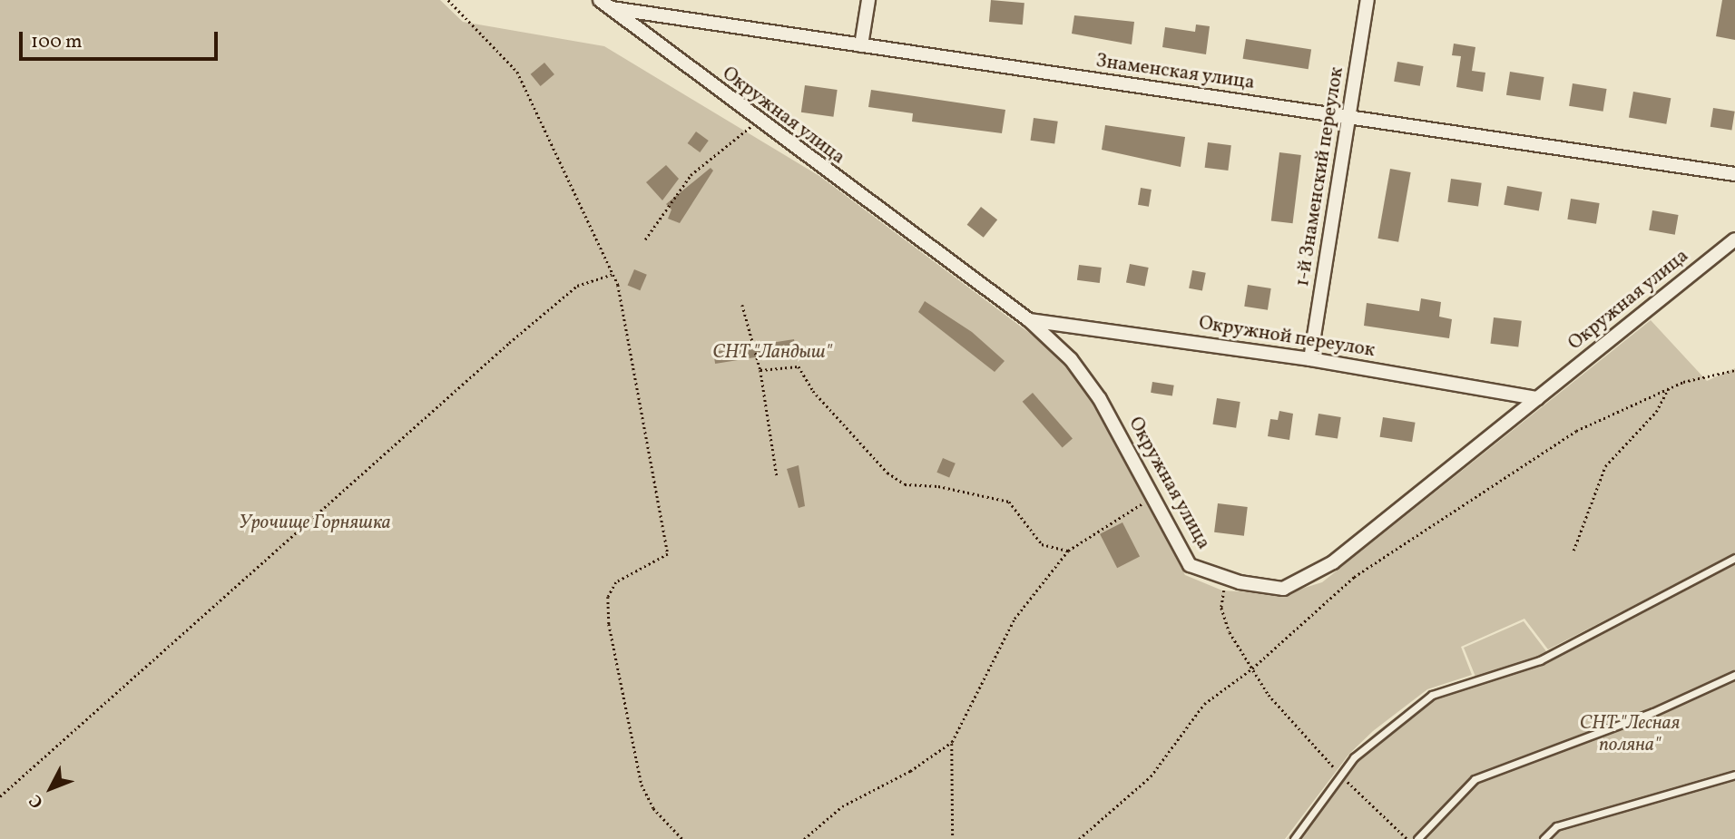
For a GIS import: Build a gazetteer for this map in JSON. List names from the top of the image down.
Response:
{
  "streets": {
    "street": [
      "Знаменская улица",
      "Окружная улица",
      "1-й Знаменский переулок",
      "Окружной переулок"
    ]
  },
  "crossings": [
    ["Знаменская улица", "Окружная улица"],
    ["Знаменская улица", "1-й Знаменский переулок"],
    ["Окружная улица", "Окружной переулок"],
    ["1-й Знаменский переулок", "Окружной переулок"]
  ],
  "parks": ["СНТ \"Ландыш\"", "Урочище Горняшка", "СНТ \"Лесная поляна\""],
  "scale_bar": "100 m",
  "north": "bottom left"
}
